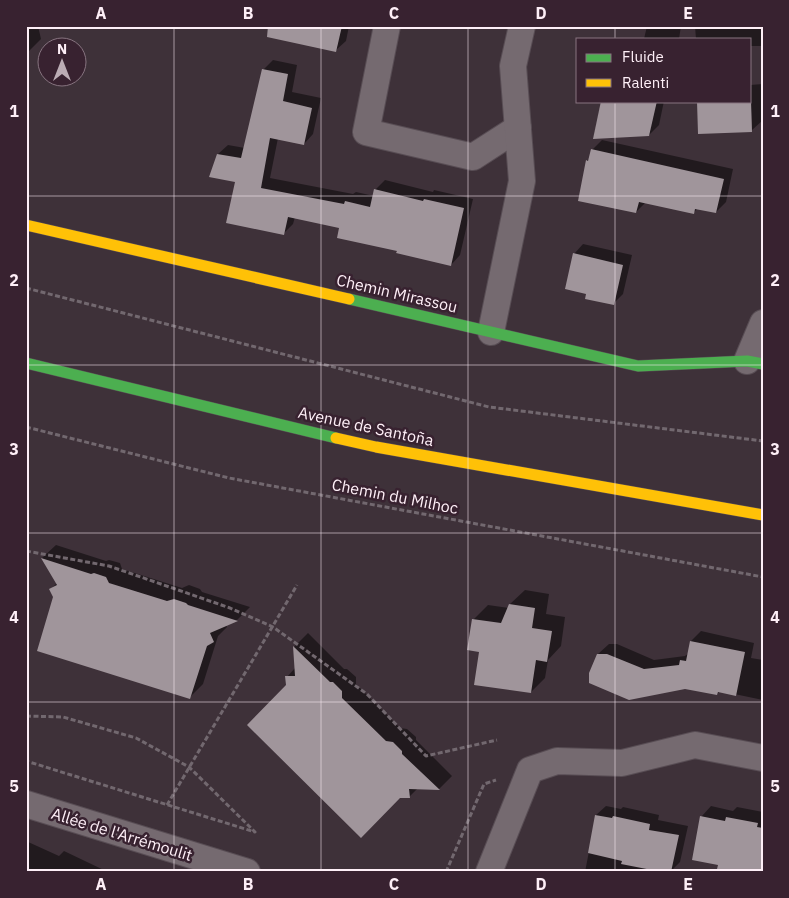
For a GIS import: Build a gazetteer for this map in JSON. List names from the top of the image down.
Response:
{
  "streets": {
    "main road": ["Chemin Mirassou", "Avenue de Santoña"],
    "street": ["Allée de l'Arrémoulit"],
    "path": ["Chemin du Milhoc"]
  },
  "legend": ["Fluide", "Ralenti"],
  "north": "top",
  "grid": {
    "columns": [
      "A",
      "B",
      "C",
      "D",
      "E"
    ],
    "rows": [
      "1",
      "2",
      "3",
      "4",
      "5"
    ]
  }
}
